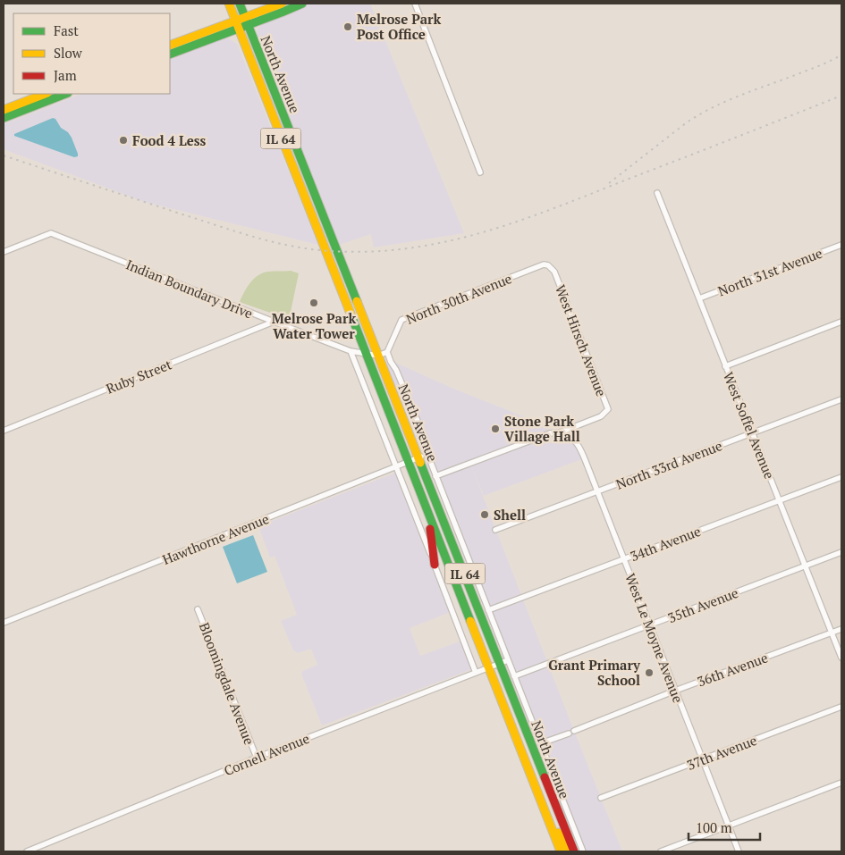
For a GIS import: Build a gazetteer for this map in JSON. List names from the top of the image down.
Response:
{
  "streets": {
    "main road": ["North Avenue", "IL 64"],
    "street": [
      "North 31st Avenue",
      "Indian Boundary Drive",
      "North 30th Avenue",
      "West Hirsch Avenue",
      "Ruby Street",
      "West Soffel Avenue",
      "North 33rd Avenue",
      "Hawthorne Avenue",
      "34th Avenue",
      "35th Avenue",
      "West Le Moyne Avenue",
      "36th Avenue",
      "Bloomingdale Avenue",
      "37th Avenue",
      "Cornell Avenue"
    ]
  },
  "crossings": [
    ["North Avenue", "Indian Boundary Drive"],
    ["North Avenue", "North 30th Avenue"],
    ["North Avenue", "Hawthorne Avenue"],
    ["North Avenue", "34th Avenue"],
    ["North Avenue", "35th Avenue"],
    ["North Avenue", "Cornell Avenue"],
    ["North 31st Avenue", "West Soffel Avenue"],
    ["Indian Boundary Drive", "Ruby Street"],
    ["North 30th Avenue", "West Hirsch Avenue"],
    ["West Hirsch Avenue", "West Le Moyne Avenue"],
    ["West Soffel Avenue", "North 33rd Avenue"],
    ["West Soffel Avenue", "34th Avenue"],
    ["West Soffel Avenue", "35th Avenue"],
    ["West Soffel Avenue", "36th Avenue"],
    ["North 33rd Avenue", "West Le Moyne Avenue"],
    ["34th Avenue", "West Le Moyne Avenue"],
    ["35th Avenue", "West Le Moyne Avenue"],
    ["West Le Moyne Avenue", "36th Avenue"],
    ["West Le Moyne Avenue", "37th Avenue"],
    ["Bloomingdale Avenue", "Cornell Avenue"]
  ],
  "places": [
    "Melrose Park Post Office",
    "Food 4 Less",
    "Melrose Park Water Tower",
    "Stone Park Village Hall",
    "Shell",
    "Grant Primary School"
  ],
  "legend": ["Fast", "Slow", "Jam"],
  "scale_bar": "100 m"
}
